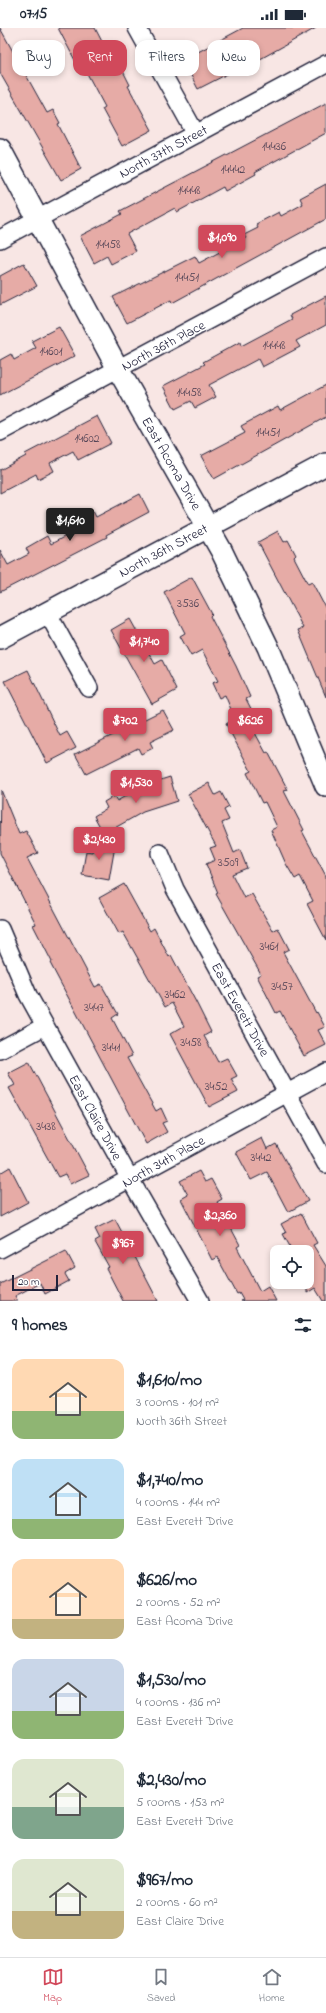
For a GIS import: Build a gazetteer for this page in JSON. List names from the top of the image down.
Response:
{
  "streets": {
    "street": [
      "North 37th Street",
      "North 36th Place",
      "East Acoma Drive",
      "North 36th Street",
      "East Everett Drive",
      "East Claire Drive",
      "North 34th Place"
    ]
  },
  "crossings": [
    ["North 37th Street", "East Acoma Drive"],
    ["North 36th Place", "East Acoma Drive"],
    ["East Acoma Drive", "North 36th Street"],
    ["East Everett Drive", "North 34th Place"],
    ["East Claire Drive", "North 34th Place"]
  ],
  "house_numbers": [
    "14436",
    "14442",
    "14448",
    "14458",
    "14451",
    "14448",
    "14601",
    "14458",
    "14451",
    "14602",
    "3536",
    "3509",
    "3461",
    "3457",
    "3462",
    "3447",
    "3458",
    "3441",
    "3452",
    "3438",
    "3442"
  ],
  "scale_bar": "20 m",
  "page": {
    "status": "07:15",
    "chip": [
      "Buy",
      "Rent",
      "Filters",
      "New"
    ],
    "price": [
      "$1,090",
      "$1,610",
      "$1,740",
      "$702",
      "$626",
      "$1,530",
      "$2,430",
      "$2,360",
      "$967"
    ],
    "scale": "20 m",
    "heading": "9 homes",
    "list": [
      {
        "name": "$1,610/mo",
        "note": "3 rooms · 101 m² · North 36th Street"
      },
      {
        "name": "$1,740/mo",
        "note": "4 rooms · 144 m² · East Everett Drive"
      },
      {
        "name": "$626/mo",
        "note": "2 rooms · 52 m² · East Acoma Drive"
      },
      {
        "name": "$1,530/mo",
        "note": "4 rooms · 136 m² · East Everett Drive"
      },
      {
        "name": "$2,430/mo",
        "note": "5 rooms · 153 m² · East Everett Drive"
      },
      {
        "name": "$967/mo",
        "note": "2 rooms · 60 m² · East Claire Drive"
      }
    ],
    "tabs": ["Map", "Saved", "Home"]
  }
}
